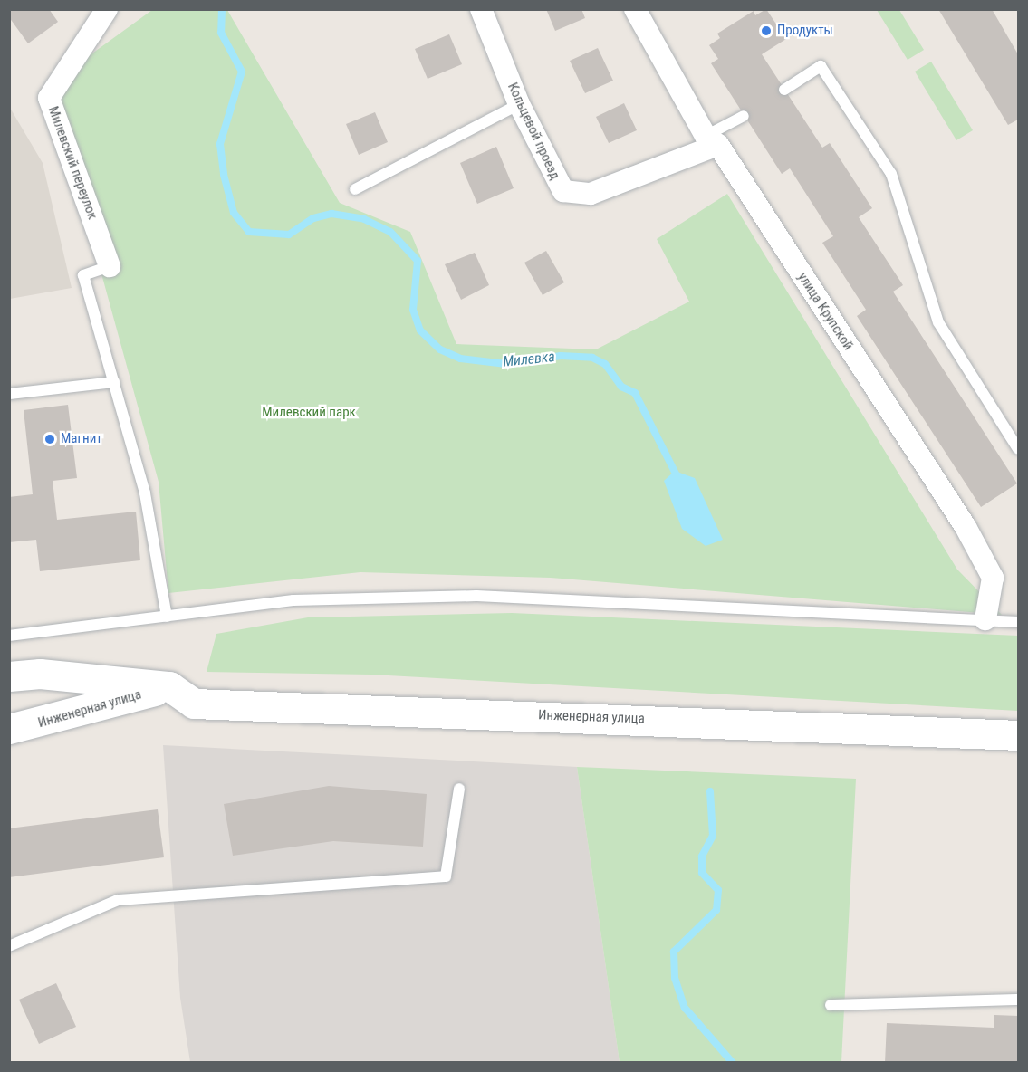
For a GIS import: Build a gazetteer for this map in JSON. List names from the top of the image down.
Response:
{
  "streets": {
    "main road": ["Инженерная улица"],
    "street": ["Кольцевой проезд", "Милевский переулок", "улица Крупской"]
  },
  "crossings": [
    ["Кольцевой проезд", "улица Крупской"]
  ],
  "water": ["Милевка"],
  "parks": ["Милевский парк"],
  "places": ["Продукты", "Магнит"]
}
